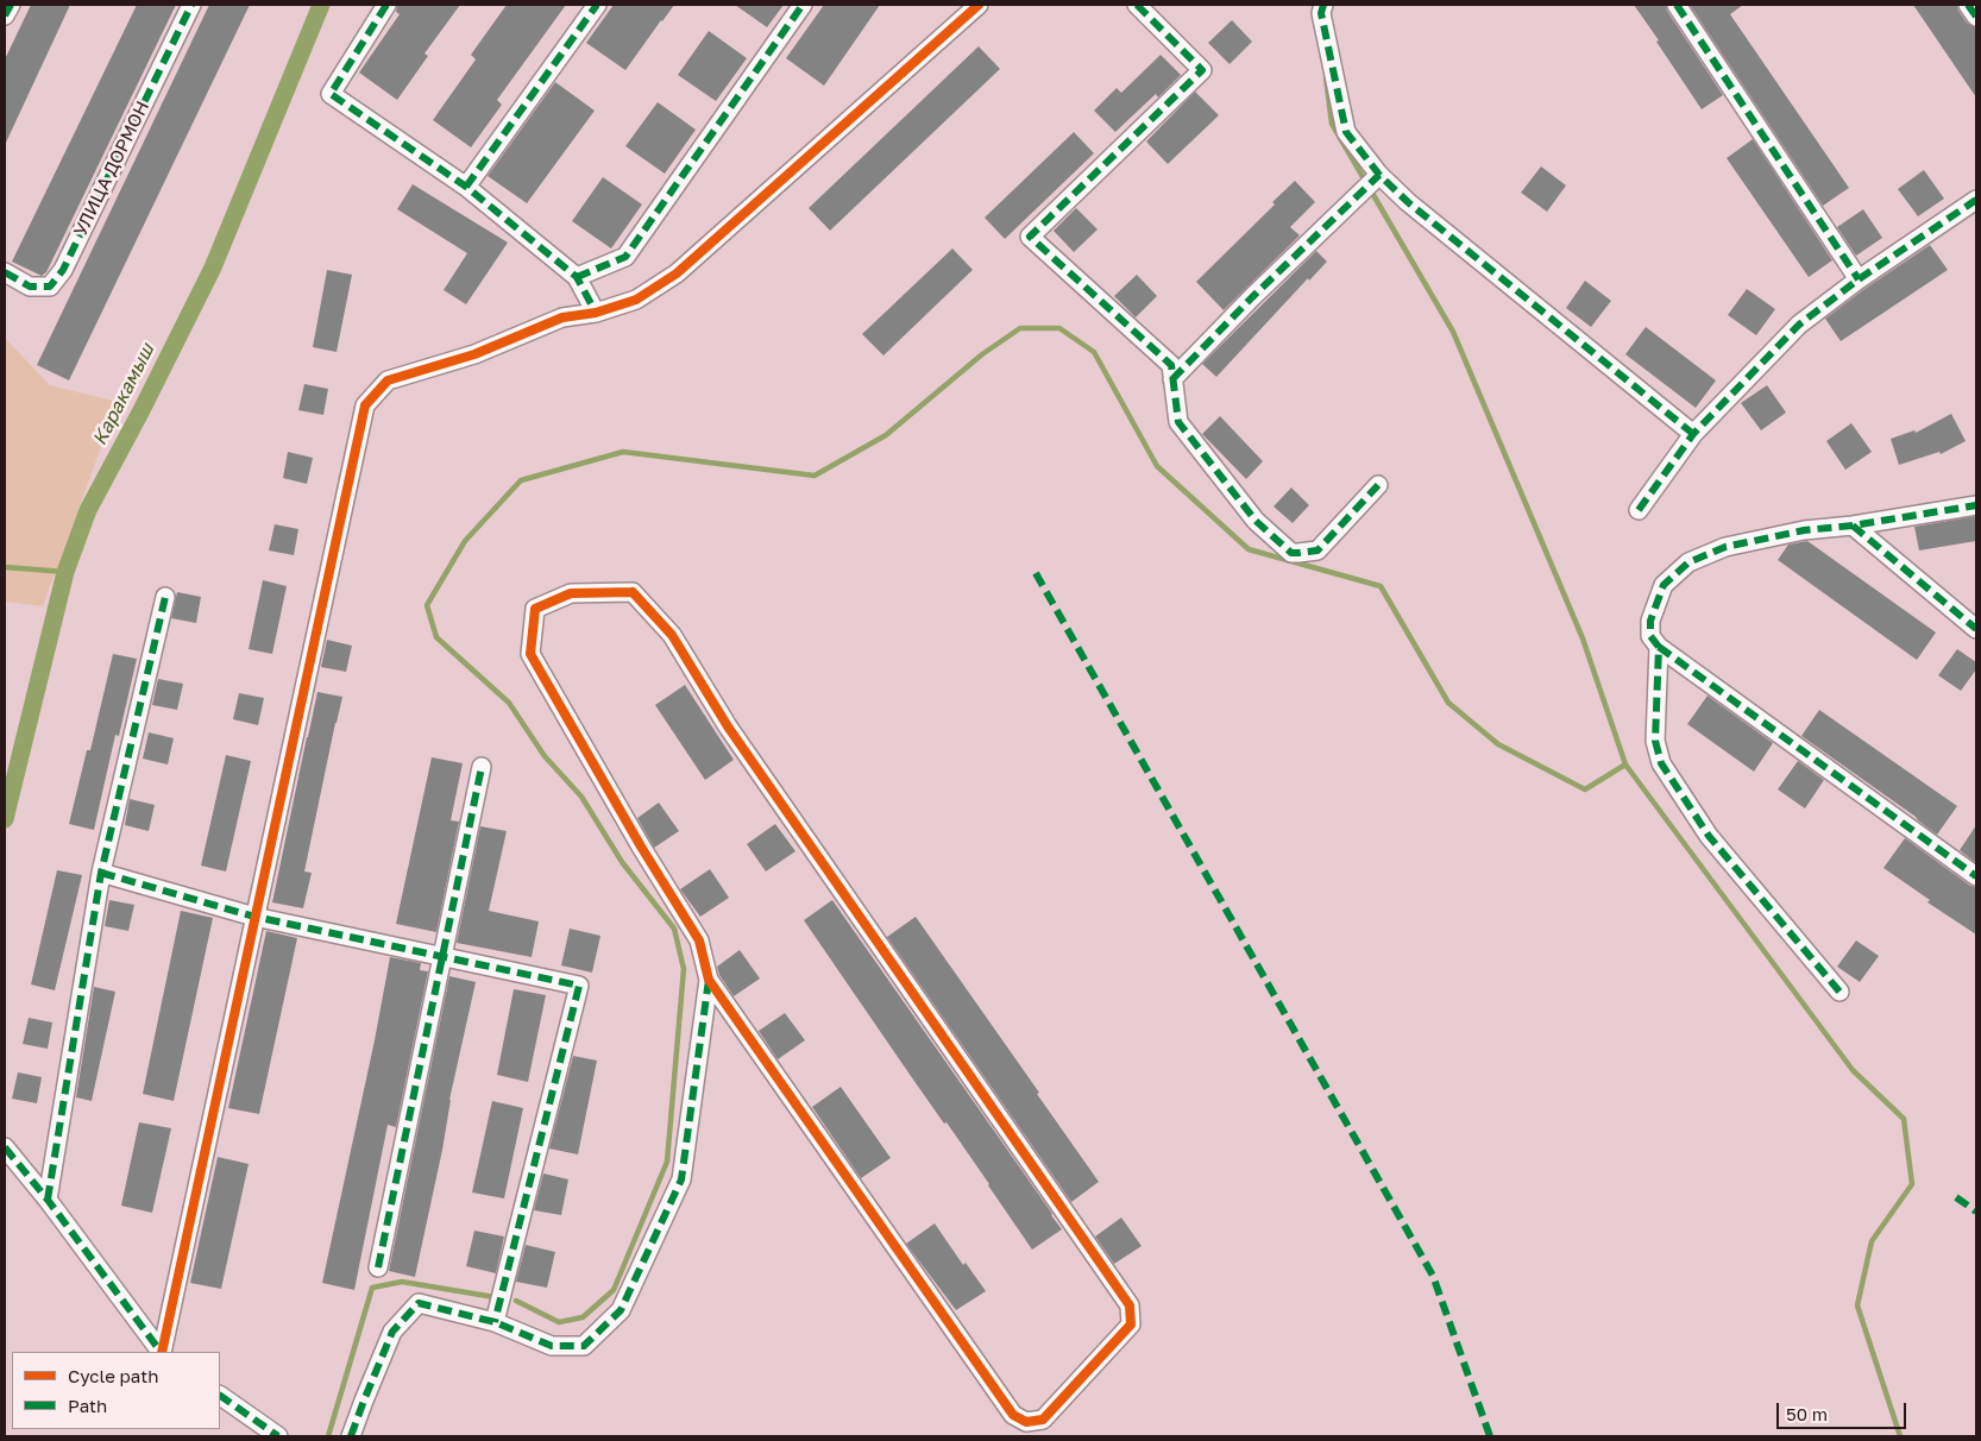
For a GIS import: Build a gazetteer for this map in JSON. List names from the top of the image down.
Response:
{
  "streets": {
    "street": ["УЛИЦА ДОРМОН"]
  },
  "water": ["Каракамыш"],
  "legend": ["Cycle path", "Path"],
  "scale_bar": "50 m"
}
